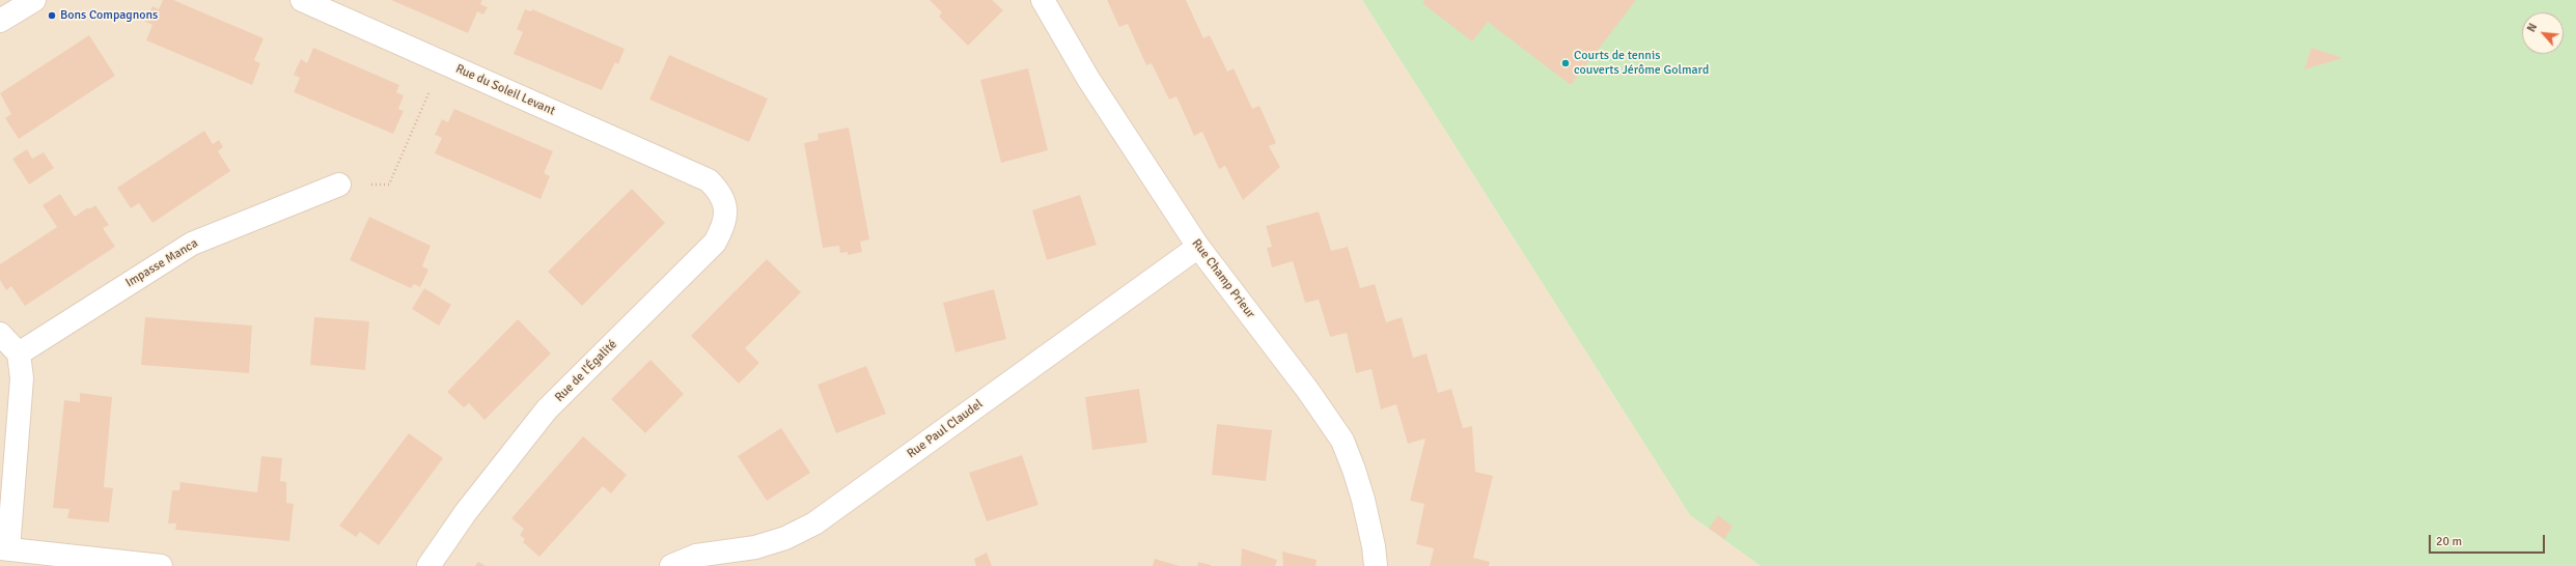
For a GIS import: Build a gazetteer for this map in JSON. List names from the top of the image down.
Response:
{
  "streets": {
    "street": [
      "Rue du Soleil Levant",
      "Impasse Manca",
      "Rue Champ Prieur",
      "Rue de l'Égalité",
      "Rue Paul Claudel"
    ]
  },
  "crossings": [
    ["Rue du Soleil Levant", "Rue de l'Égalité"],
    ["Rue Champ Prieur", "Rue Paul Claudel"]
  ],
  "places": ["Bons Compagnons", "Courts de tennis couverts Jérôme Golmard"],
  "scale_bar": "20 m",
  "north": "top left"
}
